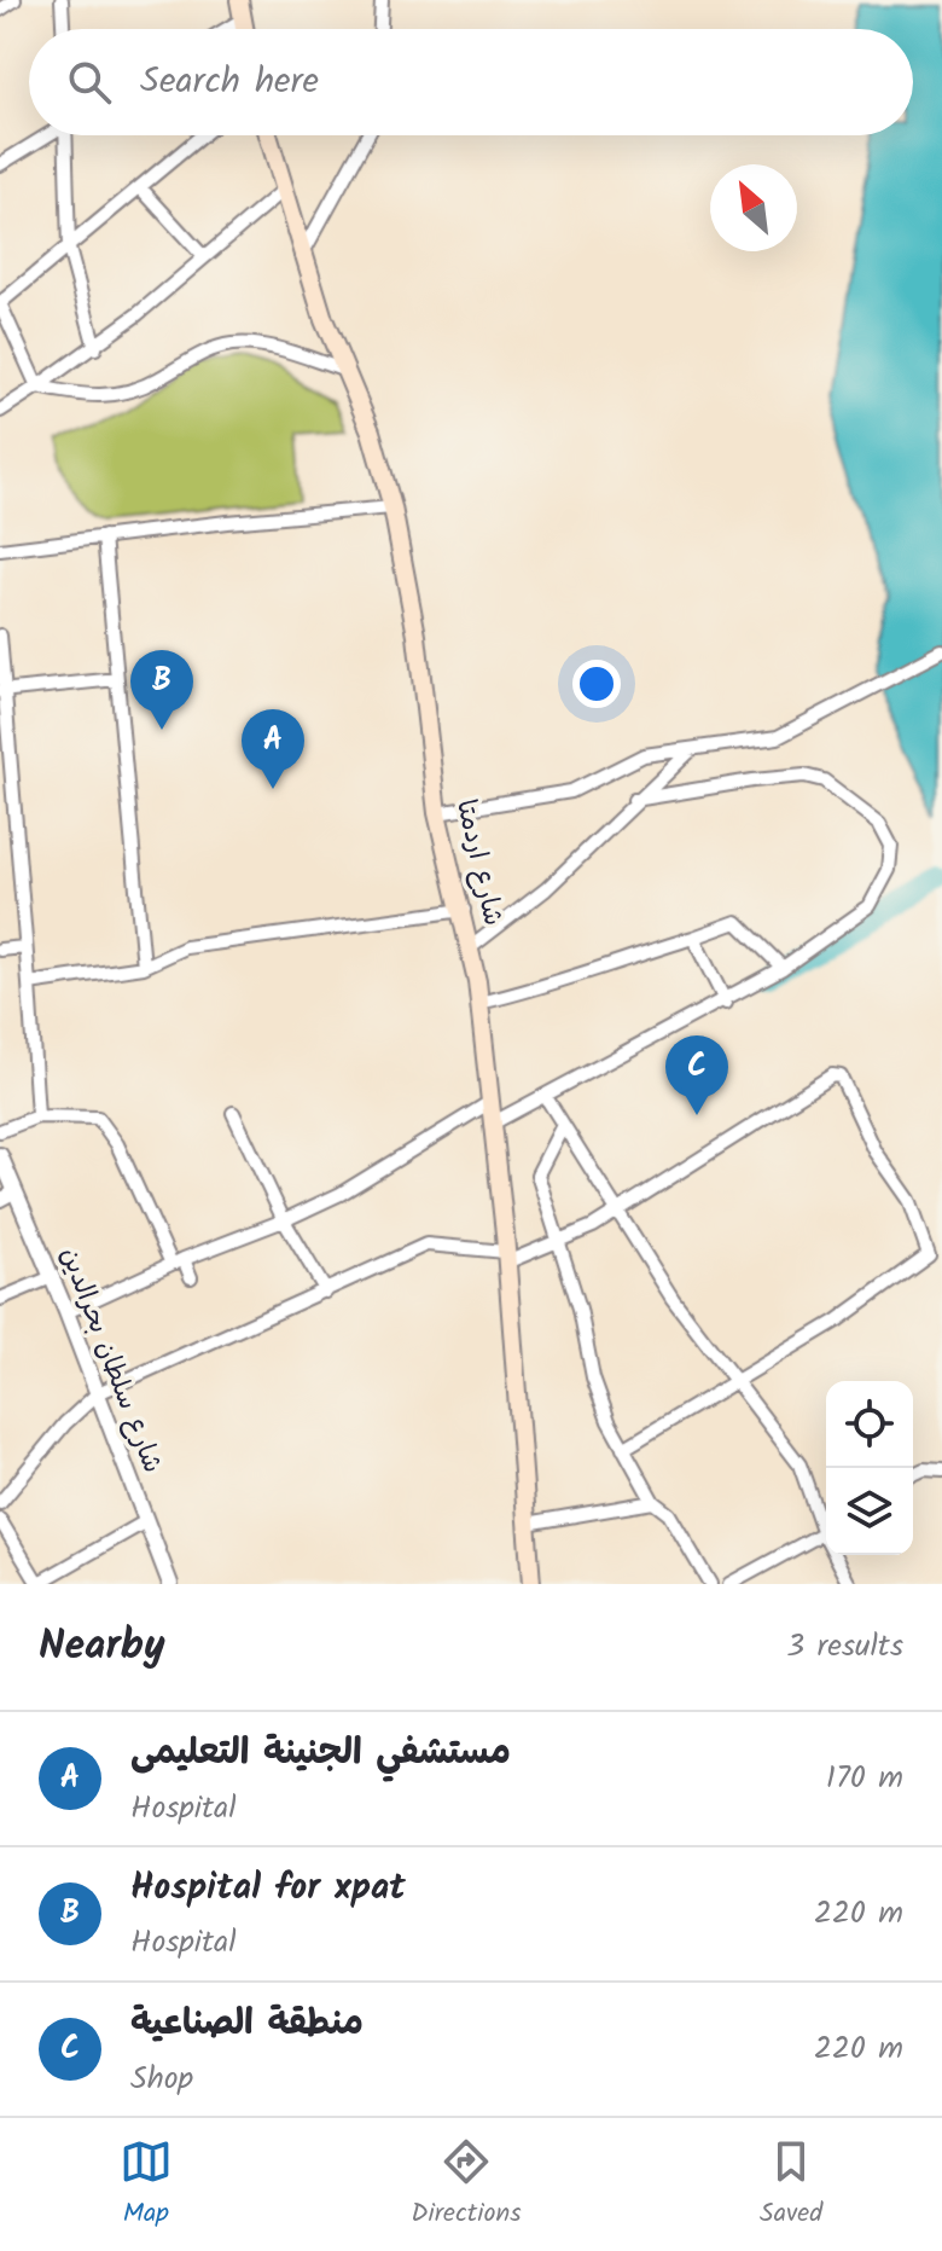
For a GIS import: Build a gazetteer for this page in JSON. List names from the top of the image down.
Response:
{
  "streets": {
    "main road": ["شارع اردمتا"],
    "street": ["شارع سلطان بحرالدين"]
  },
  "north": "top left",
  "page": {
    "search": "Search here",
    "pins": ["B", "A", "C"],
    "heading": ["Nearby", "3 results"],
    "list": [
      {
        "mark": "A",
        "name": "مستشفي الجنينة التعليمى",
        "note": "Hospital",
        "value": "170 m"
      },
      {
        "mark": "B",
        "name": "Hospital for xpat",
        "note": "Hospital",
        "value": "220 m"
      },
      {
        "mark": "C",
        "name": "منطقة الصناعية",
        "note": "Shop",
        "value": "220 m"
      }
    ],
    "nav": ["Map", "Directions", "Saved"]
  }
}
